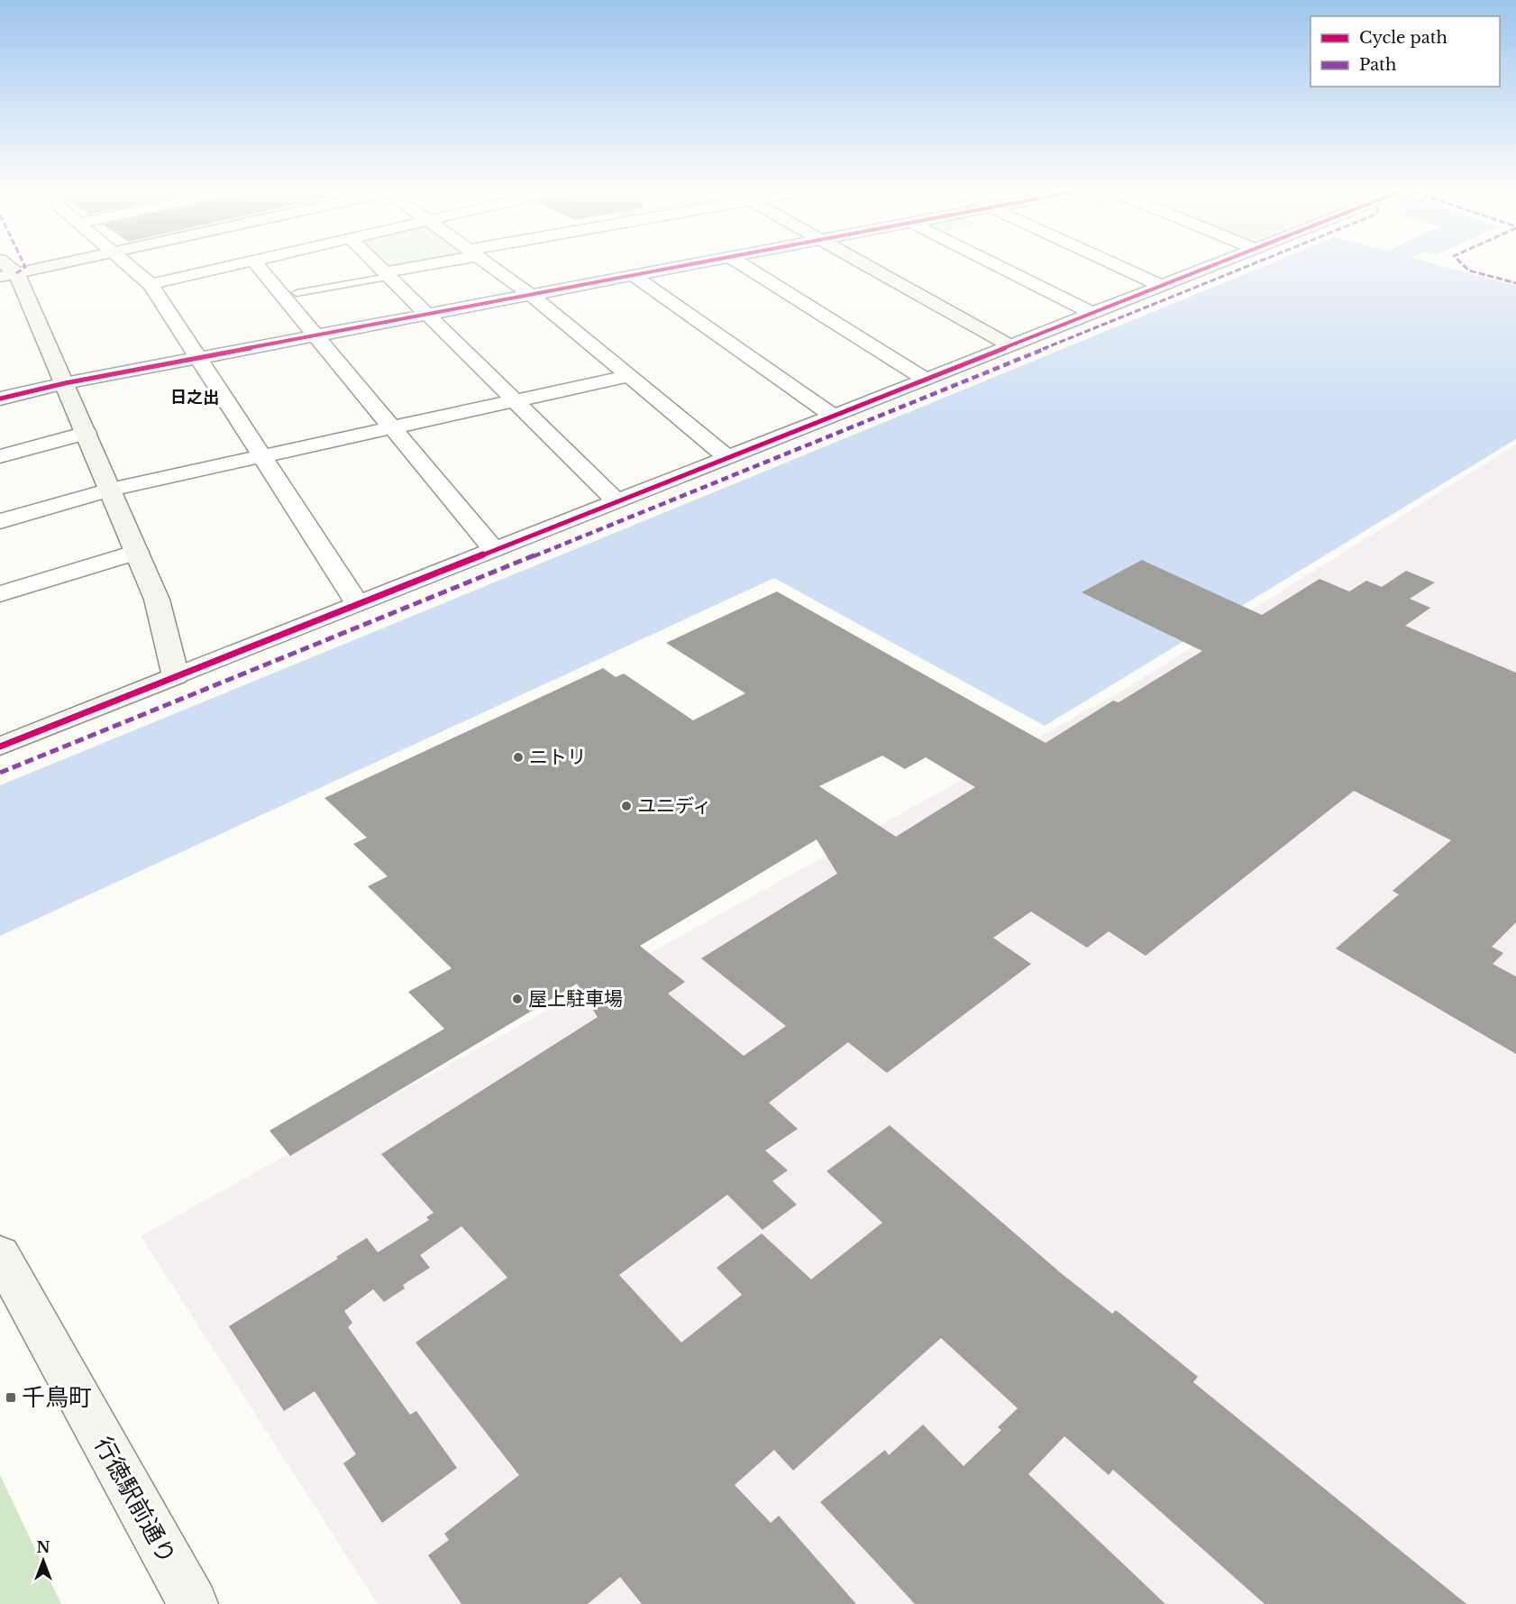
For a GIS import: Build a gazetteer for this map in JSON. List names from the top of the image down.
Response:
{
  "streets": {
    "street": ["行徳駅前通り"]
  },
  "districts": ["日之出"],
  "places": {
    "other": ["ニトリ", "ユニディ", "屋上駐車場"],
    "transit": ["千鳥町"]
  },
  "legend": ["Cycle path", "Path"],
  "north": "top"
}
